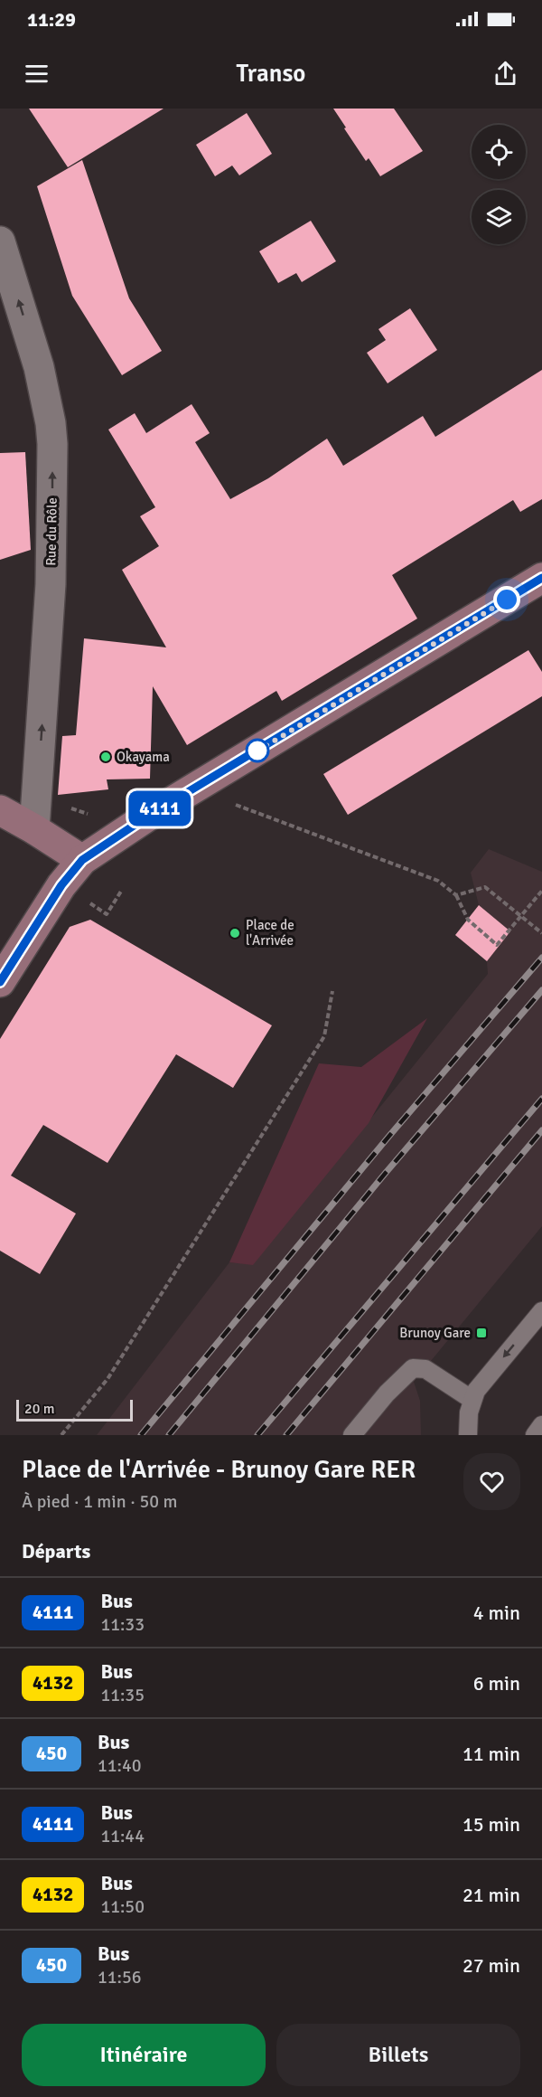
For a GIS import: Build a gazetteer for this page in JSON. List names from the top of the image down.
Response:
{
  "streets": {
    "street": ["Rue du Rôle"]
  },
  "one_way": ["Rue du Rôle"],
  "places": {
    "other": ["Okayama", "Place de l'Arrivée"],
    "transit": ["Brunoy Gare"]
  },
  "lines": ["bus line 4111"],
  "scale_bar": "20 m",
  "page": {
    "status": "11:29",
    "header": "Transo",
    "on_map": "4111",
    "scale": "20 m",
    "heading": [
      ["Place de l'Arrivée - Brunoy Gare RER", "À pied · 1 min · 50 m"],
      "Départs"
    ],
    "list": [
      {
        "mark": "4111",
        "name": "Bus",
        "note": "11:33",
        "value": "4 min"
      },
      {
        "mark": "4132",
        "name": "Bus",
        "note": "11:35",
        "value": "6 min"
      },
      {
        "mark": "450",
        "name": "Bus",
        "note": "11:40",
        "value": "11 min"
      },
      {
        "mark": "4111",
        "name": "Bus",
        "note": "11:44",
        "value": "15 min"
      },
      {
        "mark": "4132",
        "name": "Bus",
        "note": "11:50",
        "value": "21 min"
      },
      {
        "mark": "450",
        "name": "Bus",
        "note": "11:56",
        "value": "27 min"
      }
    ],
    "buttons": ["Itinéraire", "Billets"]
  }
}
